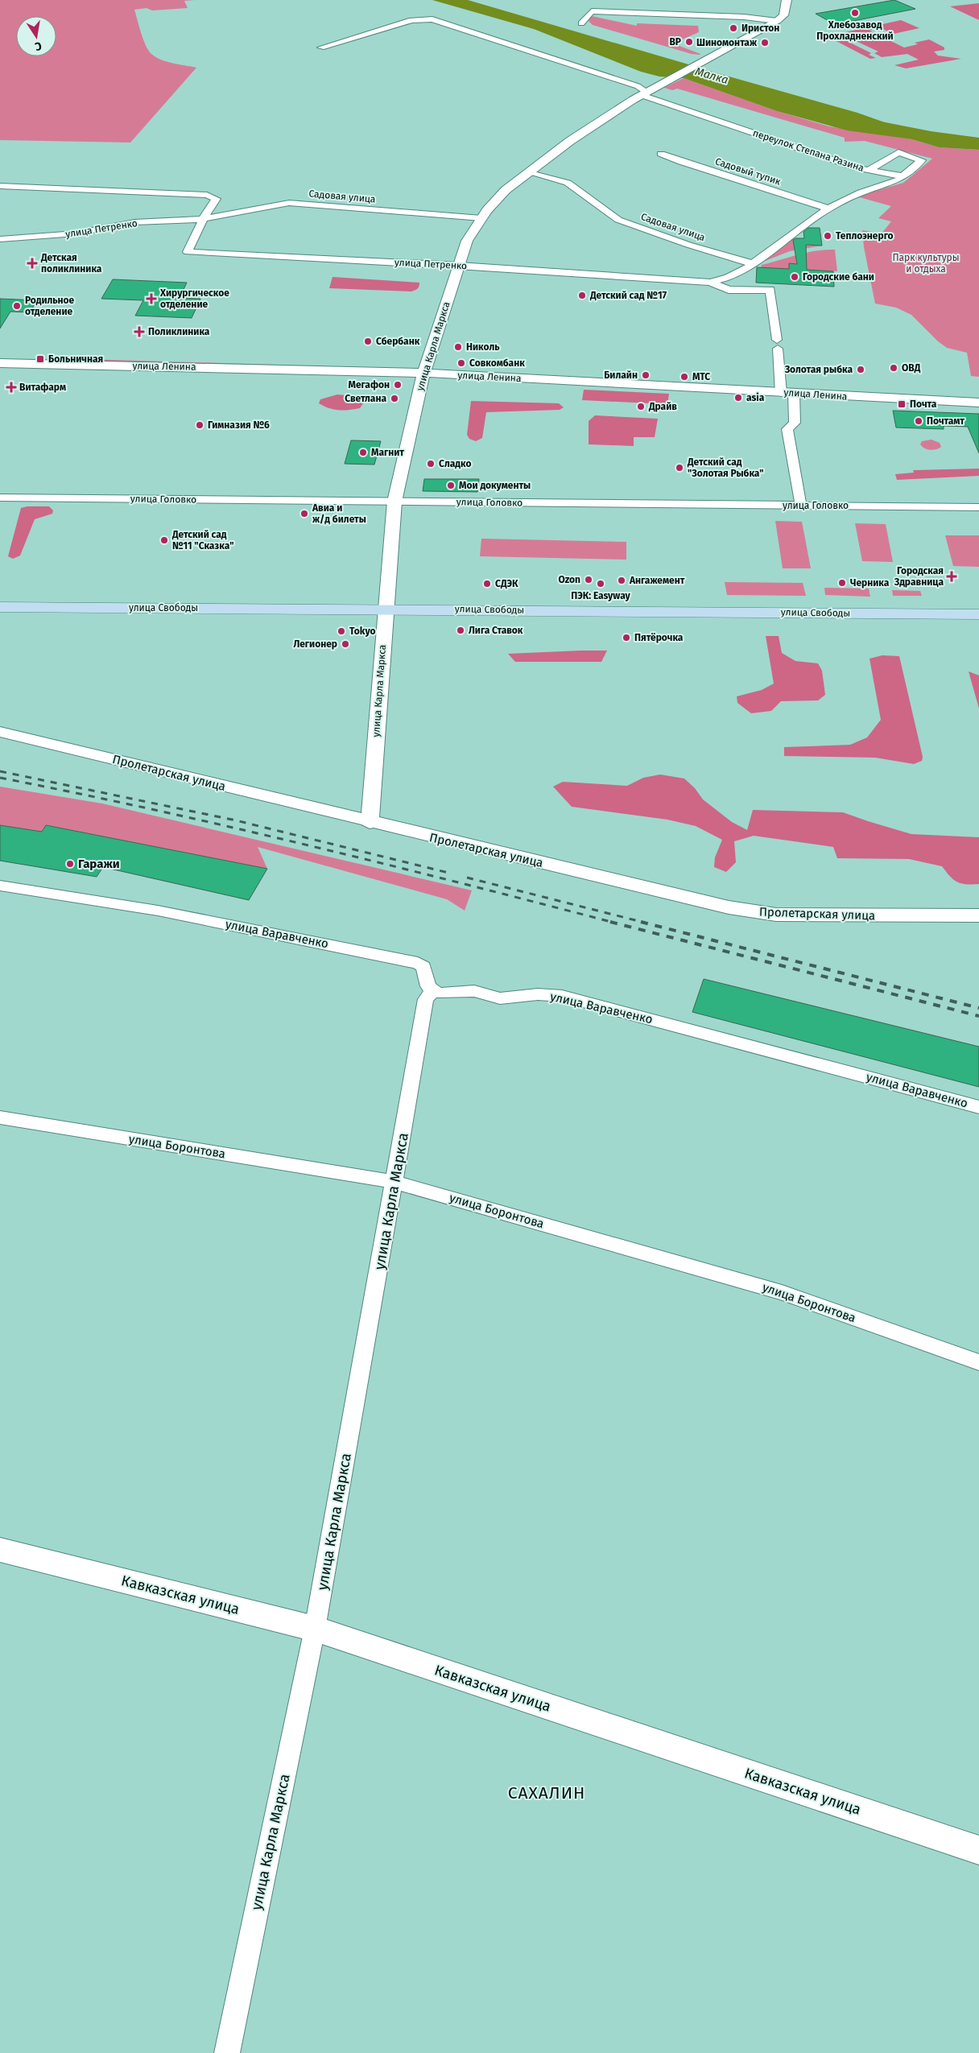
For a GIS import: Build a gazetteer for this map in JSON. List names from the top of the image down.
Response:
{
  "streets": {
    "main road": ["улица Свободы"],
    "street": [
      "переулок Степана Разина",
      "Садовый тупик",
      "Садовая улица",
      "улица Петренко",
      "улица Карла Маркса",
      "улица Ленина",
      "улица Головко",
      "Пролетарская улица",
      "улица Варавченко",
      "улица Боронтова",
      "Кавказская улица"
    ]
  },
  "crossings": [
    ["переулок Степана Разина", "Садовый тупик"],
    ["переулок Степана Разина", "Садовая улица"],
    ["переулок Степана Разина", "улица Петренко"],
    ["переулок Степана Разина", "улица Карла Маркса"],
    ["Садовая улица", "улица Петренко"],
    ["Садовая улица", "улица Карла Маркса"],
    ["улица Петренко", "улица Карла Маркса"],
    ["улица Карла Маркса", "улица Ленина"],
    ["улица Карла Маркса", "улица Головко"],
    ["улица Карла Маркса", "улица Свободы"],
    ["улица Карла Маркса", "Пролетарская улица"],
    ["улица Карла Маркса", "улица Варавченко"],
    ["улица Карла Маркса", "улица Боронтова"],
    ["улица Карла Маркса", "Кавказская улица"]
  ],
  "districts": ["САХАЛИН"],
  "water": ["Малка"],
  "parks": ["Парк культуры и отдыха"],
  "places": {
    "other": [
      "Хлебозавод Прохладненский",
      "Иристон",
      "BP",
      "Шиномонтаж",
      "Теплоэнерго",
      "Городские бани",
      "Детский сад №17",
      "Родильное отделение",
      "Сбербанк",
      "Николь",
      "Совкомбанк",
      "ОВД",
      "Золотая рыбка",
      "Билайн",
      "МТС",
      "Мегафон",
      "asia",
      "Светлана",
      "Драйв",
      "Почтамт",
      "Гимназия №6",
      "Магнит",
      "Сладко",
      "Детский сад \"Золотая Рыбка\"",
      "Мои документы",
      "Авиа и ж/д билеты",
      "Детский сад №11 \"Сказка\"",
      "Ozon",
      "Ангажемент",
      "Черника",
      "СДЭК",
      "ПЭК: Easyway",
      "Лига Ставок",
      "Tokyo",
      "Пятёрочка",
      "Легионер",
      "Гаражи"
    ],
    "health": [
      "Детская поликлиника",
      "Хирургическое отделение",
      "Поликлиника",
      "Витафарм",
      "Городская Здравница"
    ],
    "transit": ["Больничная", "Почта"]
  },
  "north": "bottom"
}
